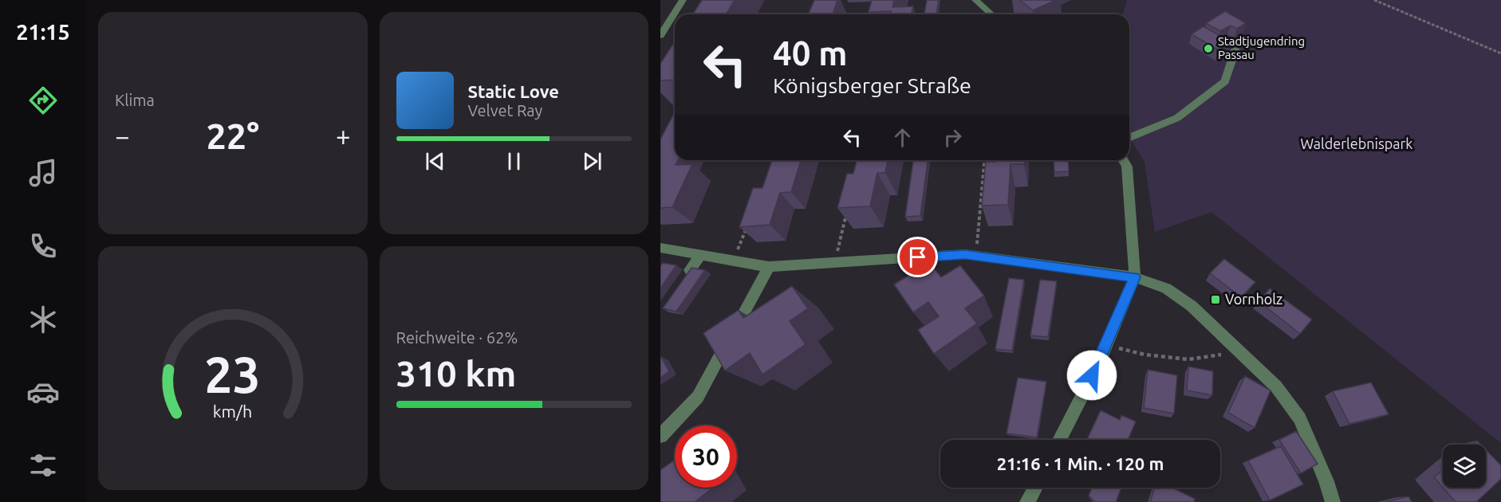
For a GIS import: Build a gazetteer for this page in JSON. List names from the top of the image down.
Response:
{
  "parks": ["Walderlebnispark"],
  "places": {
    "other": ["Stadtjugendring Passau"],
    "transit": ["Vornholz"]
  },
  "page": {
    "tabs": "21:15",
    "tile": [
      "Klima",
      ["Reichweite · 62%", "310 km"]
    ],
    "turn": ["40 m", "Königsberger Straße"],
    "song": ["Static Love", "Velvet Ray"],
    "heat": ["−", "22°", "+"],
    "limit": "30",
    "trip": "21:16 · 1 Min. · 120 m",
    "gauge": ["23", "km/h"]
  }
}
